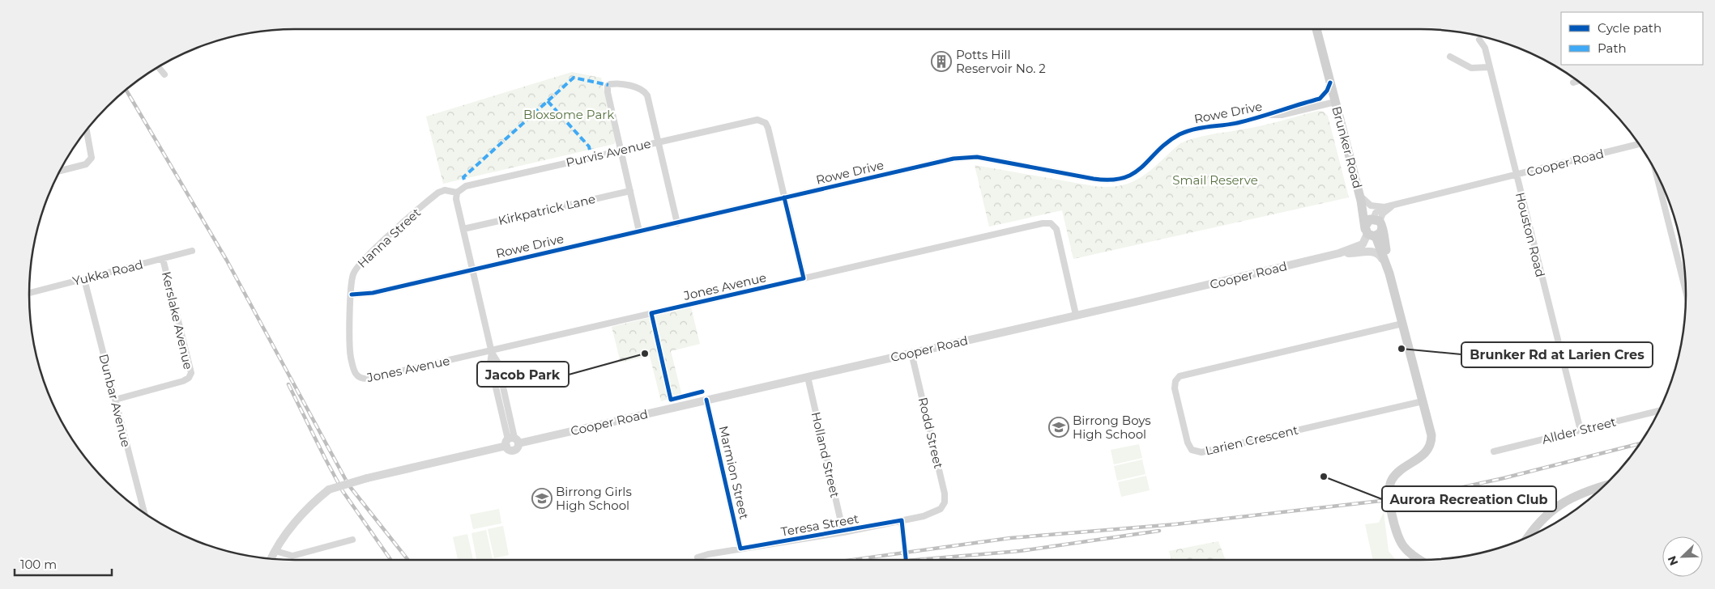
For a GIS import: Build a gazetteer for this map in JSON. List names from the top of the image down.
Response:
{
  "streets": {
    "main road": ["Brunker Road"],
    "street": [
      "Rowe Drive",
      "Purvis Avenue",
      "Cooper Road",
      "Kirkpatrick Lane",
      "Houston Road",
      "Hanna Street",
      "Yukka Road",
      "Jones Avenue",
      "Kerslake Avenue",
      "Dunbar Avenue",
      "Allder Street",
      "Rodd Street",
      "Larien Crescent",
      "Holland Street",
      "Marmion Street",
      "Teresa Street"
    ]
  },
  "crossings": [
    ["Rowe Drive", "Brunker Road"],
    ["Rowe Drive", "Purvis Avenue"],
    ["Rowe Drive", "Hanna Street"],
    ["Brunker Road", "Larien Crescent"],
    ["Purvis Avenue", "Hanna Street"],
    ["Cooper Road", "Houston Road"],
    ["Cooper Road", "Jones Avenue"],
    ["Cooper Road", "Rodd Street"],
    ["Cooper Road", "Holland Street"],
    ["Cooper Road", "Marmion Street"],
    ["Houston Road", "Allder Street"],
    ["Hanna Street", "Jones Avenue"],
    ["Yukka Road", "Kerslake Avenue"],
    ["Yukka Road", "Dunbar Avenue"],
    ["Kerslake Avenue", "Dunbar Avenue"],
    ["Rodd Street", "Teresa Street"],
    ["Holland Street", "Teresa Street"],
    ["Marmion Street", "Teresa Street"]
  ],
  "parks": ["Bloxsome Park", "Smail Reserve"],
  "places": {
    "building": ["Potts Hill Reservoir No. 2"],
    "other": ["Brunker Rd at Larien Cres", "Jacob Park", "Aurora Recreation Club"],
    "school or university": ["Birrong Boys High School", "Birrong Girls High School"]
  },
  "legend": ["Cycle path", "Path"],
  "scale_bar": "100 m",
  "north": "bottom left"
}
